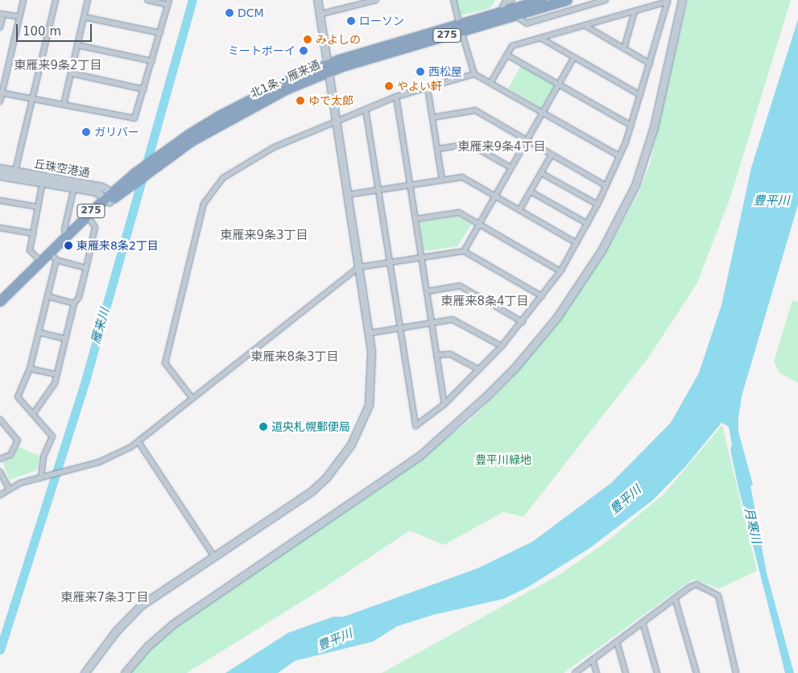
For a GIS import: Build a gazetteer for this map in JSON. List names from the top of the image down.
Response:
{
  "streets": {
    "highway": ["275", "北1条・雁来通"],
    "street": ["丘珠空港通"]
  },
  "crossings": [
    ["北1条・雁来通", "丘珠空港通"]
  ],
  "districts": [
    "東雁来9条2丁目",
    "東雁来9条4丁目",
    "東雁来9条3丁目",
    "東雁来8条4丁目",
    "東雁来8条3丁目",
    "東雁来7条3丁目"
  ],
  "water": ["豊平川", "雁来川", "月寒川"],
  "parks": ["豊平川緑地"],
  "places": [
    "DCM",
    "ローソン",
    "みよしの",
    "ミートボーイ",
    "西松屋",
    "やよい軒",
    "ゆで太郎",
    "ガリバー",
    "東雁来8条2丁目",
    "道央札幌郵便局"
  ],
  "scale_bar": "100 m"
}
